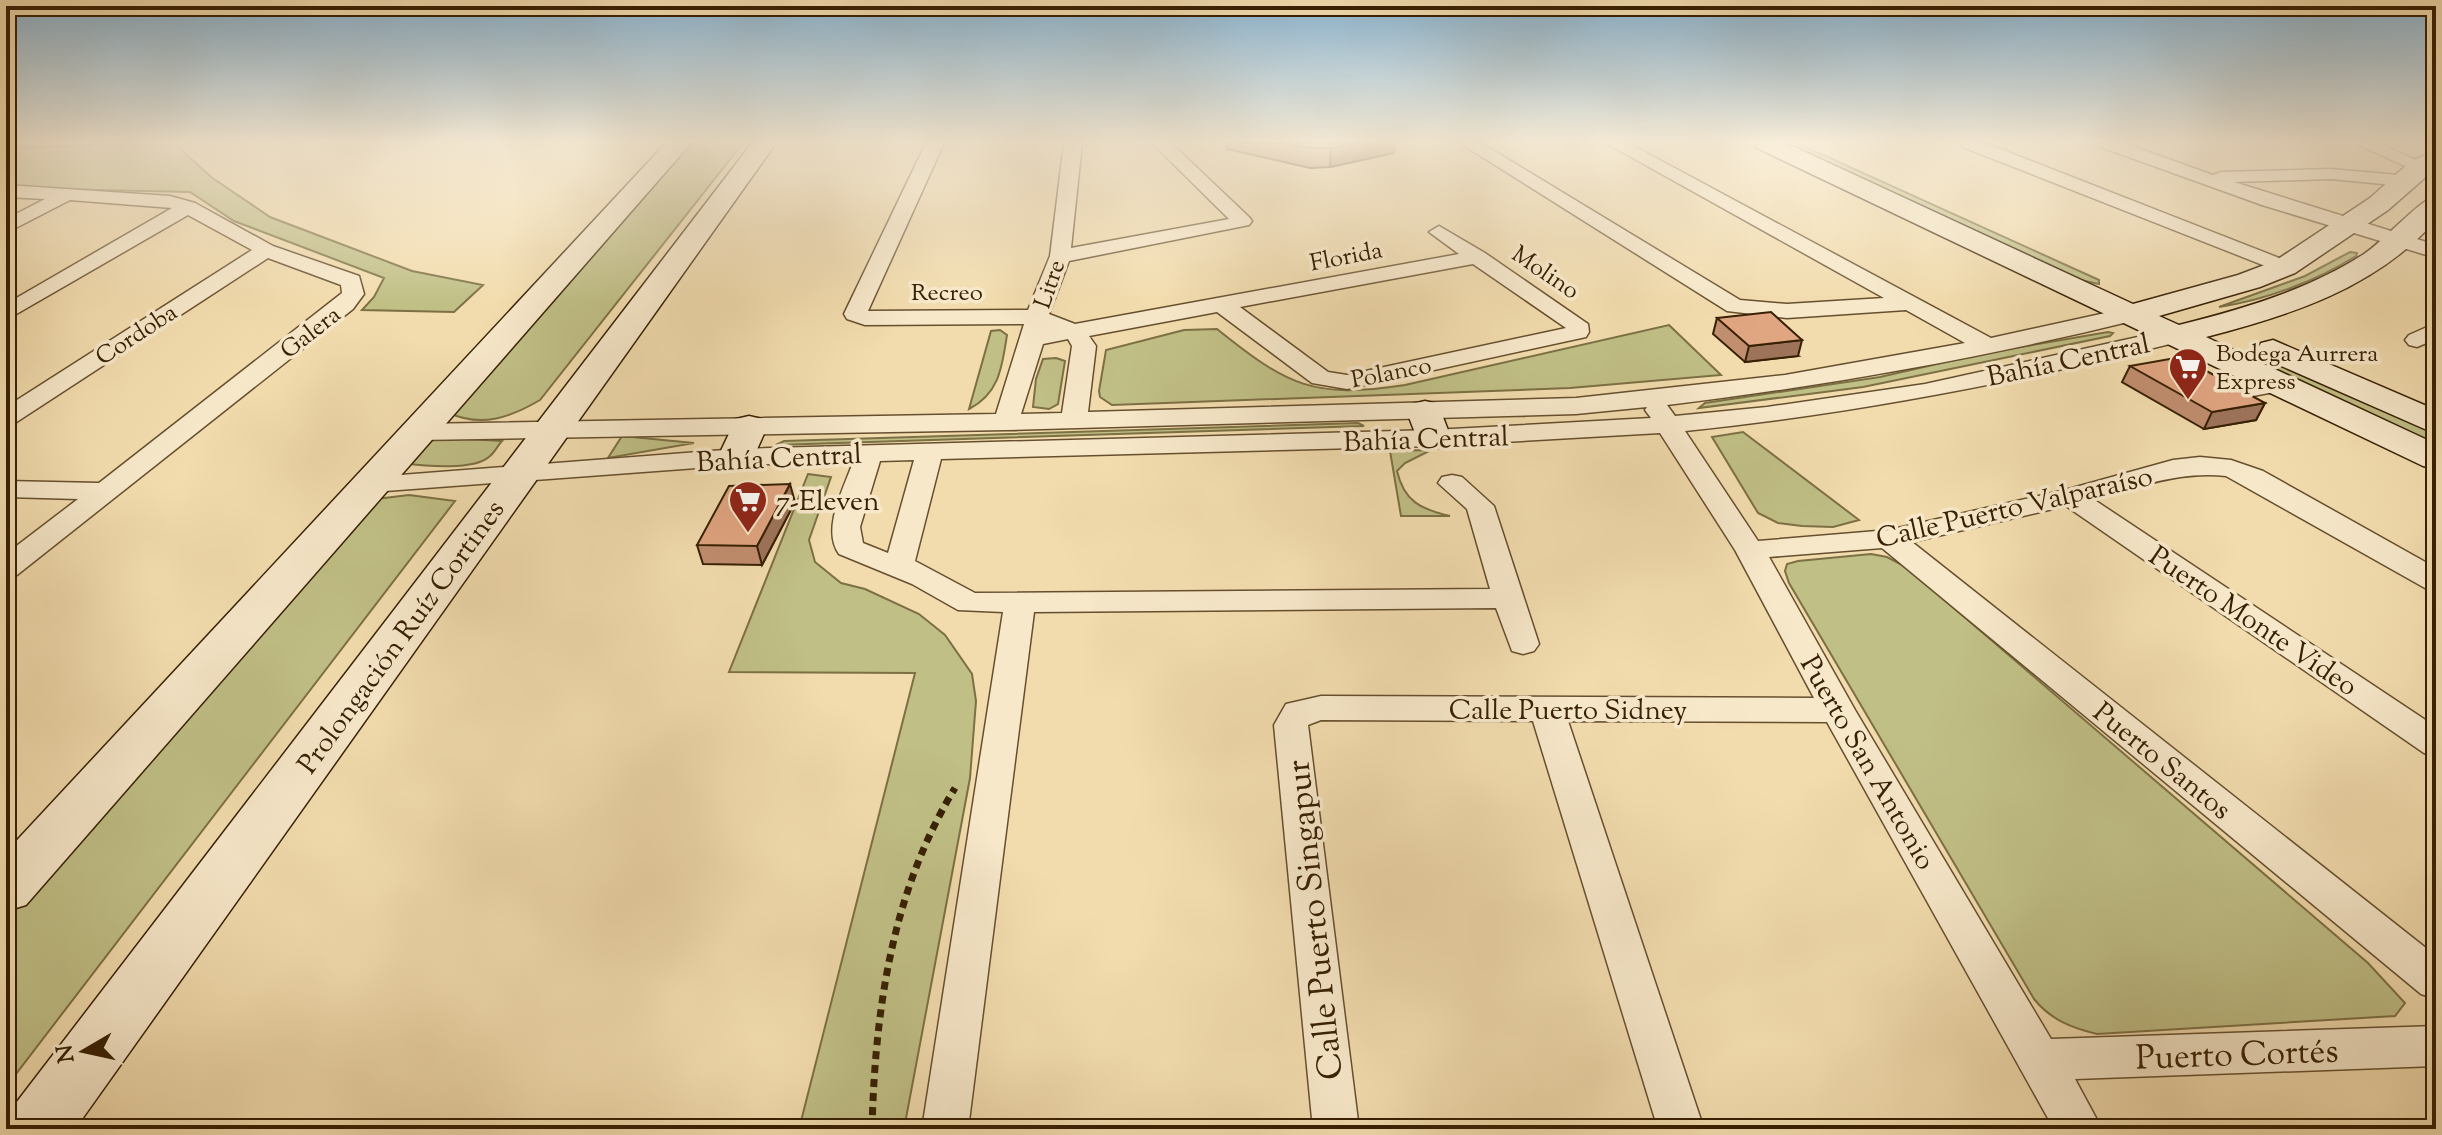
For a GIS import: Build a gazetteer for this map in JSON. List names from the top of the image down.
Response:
{
  "streets": {
    "street": [
      "Florida",
      "Molino",
      "Litre",
      "Recreo",
      "Galera",
      "Cordoba",
      "Bahía Central",
      "Polanco",
      "Calle Puerto Valparaíso",
      "Puerto Monte Video",
      "Prolongación Ruíz Cortines",
      "Calle Puerto Sidney",
      "Puerto Santos",
      "Puerto San Antonio",
      "Calle Puerto Singapur",
      "Puerto Cortés"
    ]
  },
  "crossings": [
    ["Florida", "Molino"],
    ["Florida", "Litre"],
    ["Florida", "Recreo"],
    ["Florida", "Polanco"],
    ["Molino", "Polanco"],
    ["Litre", "Recreo"],
    ["Litre", "Bahía Central"],
    ["Galera", "Cordoba"],
    ["Bahía Central", "Prolongación Ruíz Cortines"],
    ["Bahía Central", "Puerto San Antonio"],
    ["Calle Puerto Valparaíso", "Puerto Monte Video"],
    ["Calle Puerto Valparaíso", "Puerto Santos"],
    ["Calle Puerto Valparaíso", "Puerto San Antonio"],
    ["Calle Puerto Sidney", "Puerto San Antonio"],
    ["Calle Puerto Sidney", "Calle Puerto Singapur"],
    ["Puerto San Antonio", "Puerto Cortés"]
  ],
  "places": {
    "supermarket": ["Bodega Aurrera Express", "7-Eleven"]
  },
  "north": "left"
}
